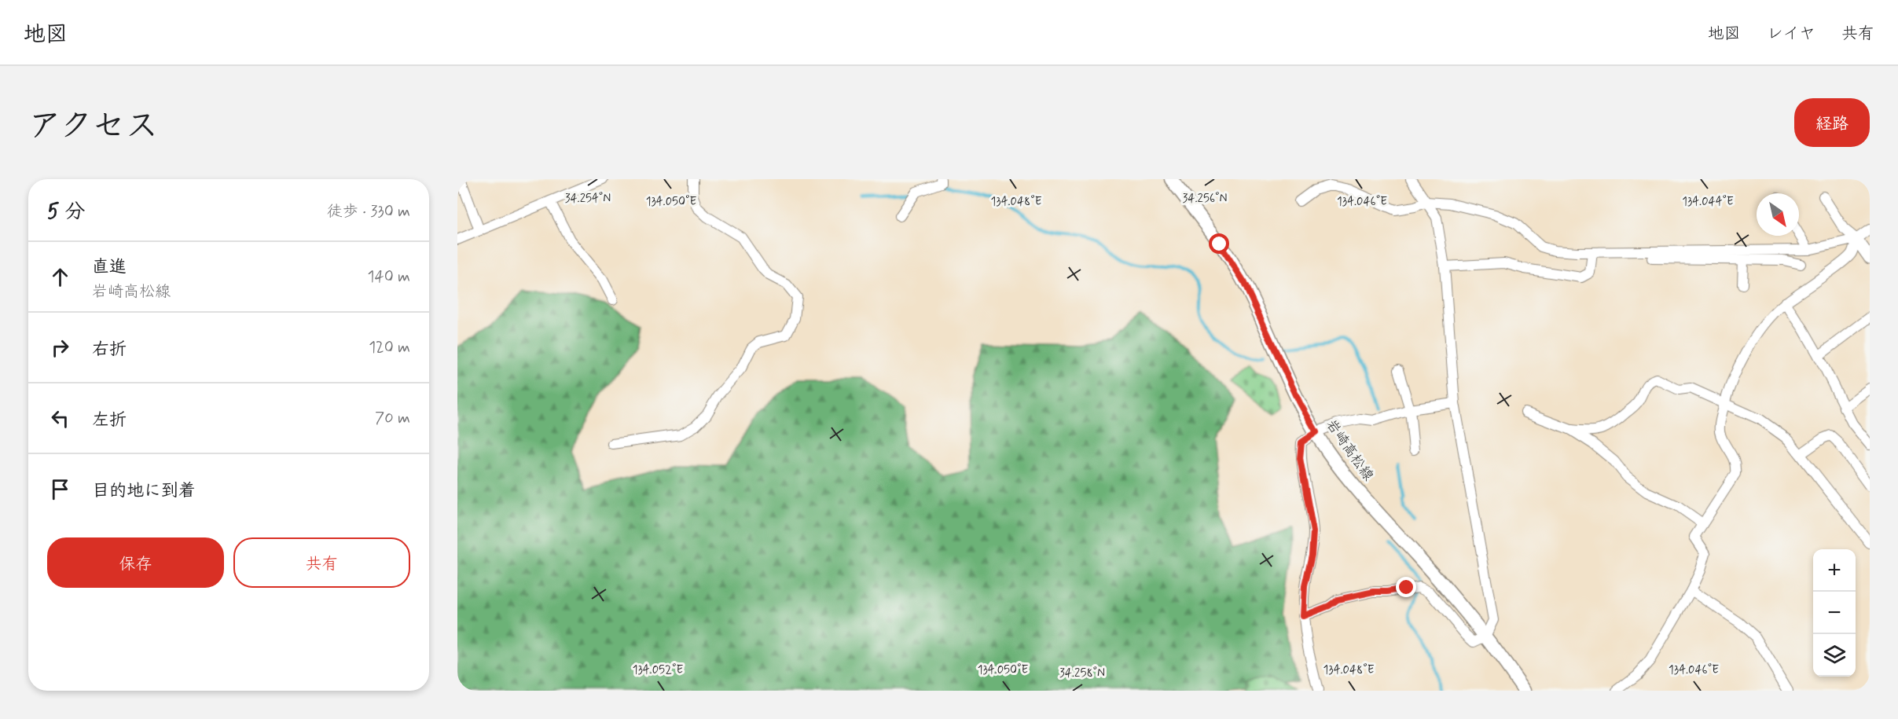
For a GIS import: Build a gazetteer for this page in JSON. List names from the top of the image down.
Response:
{
  "streets": {
    "main road": ["岩崎高松線"]
  },
  "north": "bottom right",
  "page": {
    "header": "地図",
    "nav": ["地図", "レイヤ", "共有"],
    "title": "アクセス",
    "buttons": [
      "経路",
      ["保存", "共有"]
    ],
    "heading": ["5 分", "徒歩 · 330 m"],
    "list": [
      ["直進", "岩崎高松線", "140 m"],
      ["右折", "120 m"],
      ["左折", "70 m"],
      "目的地に到着"
    ],
    "map_buttons": ["+", "−"]
  },
  "coordinates": [
    "34.254°N",
    "34.256°N",
    "134.050°E",
    "134.048°E",
    "134.046°E",
    "134.044°E",
    "134.052°E",
    "34.258°N"
  ]
}
